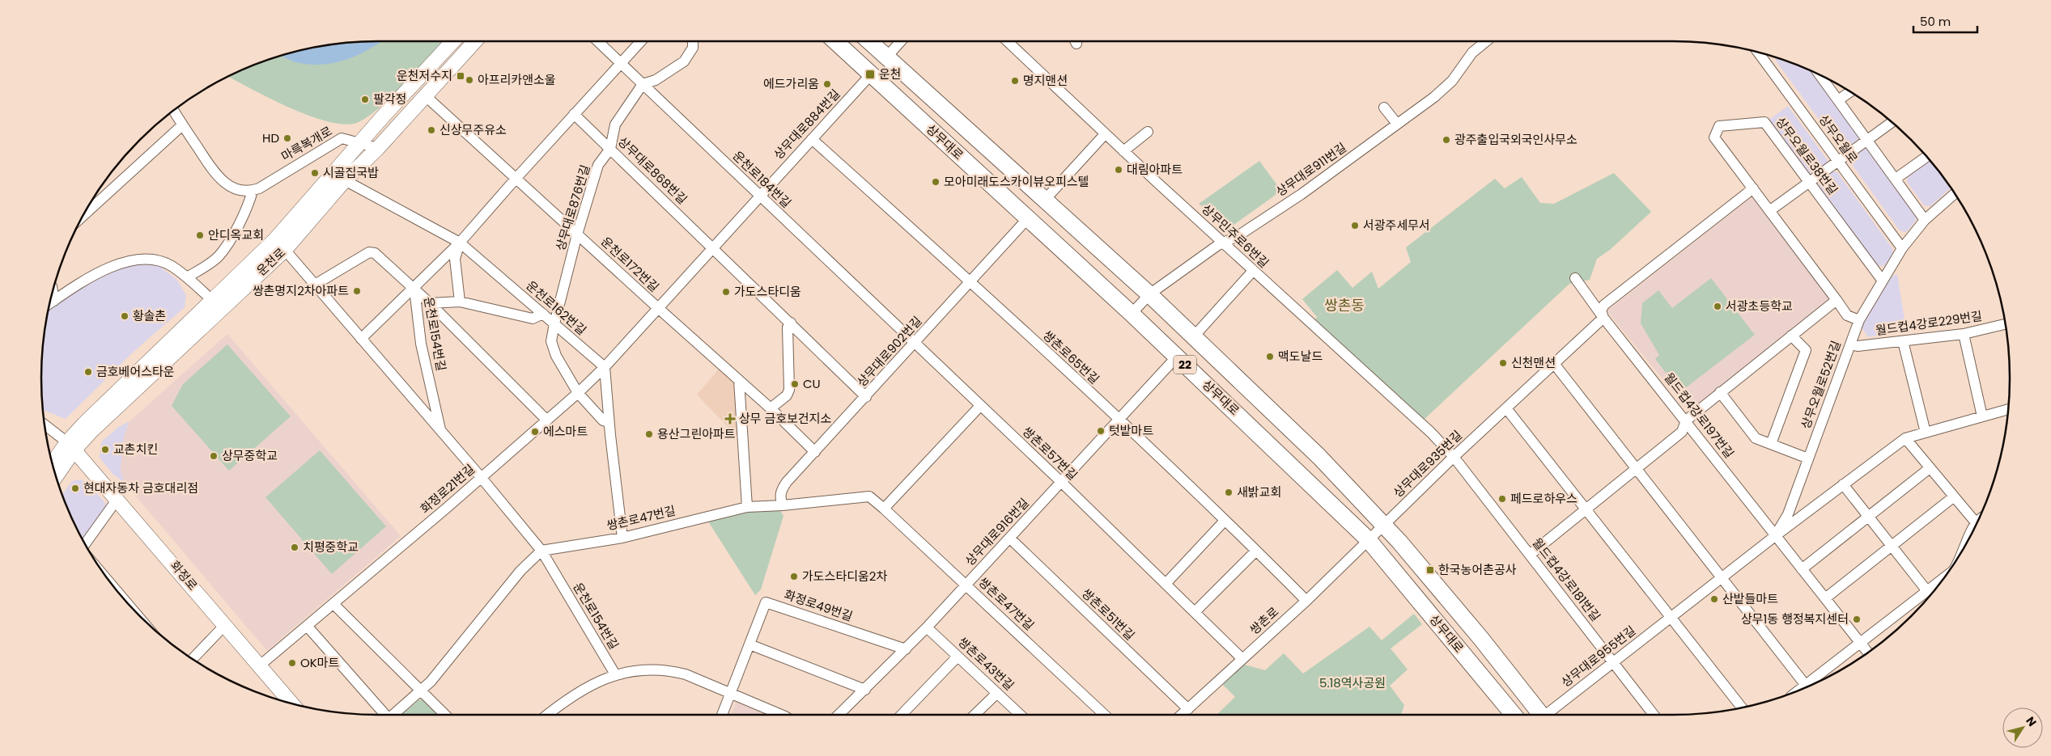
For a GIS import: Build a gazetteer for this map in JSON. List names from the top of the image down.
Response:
{
  "streets": {
    "main road": ["상무대로", "22"],
    "street": [
      "상무대로884번길",
      "상무오월로",
      "마륵복개로",
      "상무오월로38번길",
      "상무대로911번길",
      "상무대로868번길",
      "운천로184번길",
      "상무대로876번길",
      "상무민주로6번길",
      "운천로",
      "운천로172번길",
      "운천로162번길",
      "월드컵4강로229번길",
      "운천로154번길",
      "상무대로902번길",
      "쌍촌로65번길",
      "상무오월로52번길",
      "월드컵4강로197번길",
      "쌍촌로57번길",
      "상무대로935번길",
      "화정로21번길",
      "쌍촌로47번길",
      "상무대로916번길",
      "화정로",
      "월드컵4강로181번길",
      "화정로49번길",
      "쌍촌로51번길",
      "쌍촌로",
      "상무대로955번길",
      "쌍촌로43번길"
    ]
  },
  "crossings": [
    ["상무대로884번길", "상무대로"],
    ["상무대로884번길", "상무대로868번길"],
    ["상무대로884번길", "운천로184번길"],
    ["상무대로884번길", "운천로172번길"],
    ["상무대로884번길", "운천로162번길"],
    ["상무대로884번길", "쌍촌로65번길"],
    ["상무대로884번길", "화정로21번길"],
    ["상무오월로", "상무오월로52번길"],
    ["상무대로", "상무대로911번길"],
    ["상무대로", "상무대로902번길"],
    ["상무대로", "상무대로935번길"],
    ["상무대로", "상무대로916번길"],
    ["상무대로", "쌍촌로"],
    ["마륵복개로", "운천로"],
    ["상무오월로38번길", "상무오월로52번길"],
    ["상무대로911번길", "상무민주로6번길"],
    ["상무대로868번길", "상무대로876번길"],
    ["운천로184번길", "상무대로876번길"],
    ["운천로184번길", "상무대로902번길"],
    ["운천로184번길", "쌍촌로57번길"],
    ["상무대로876번길", "운천로172번길"],
    ["상무대로876번길", "운천로162번길"],
    ["상무민주로6번길", "상무대로935번길"],
    ["상무민주로6번길", "월드컵4강로181번길"],
    ["운천로", "운천로172번길"],
    ["운천로", "운천로162번길"],
    ["운천로", "운천로154번길"],
    ["운천로", "화정로"],
    ["운천로172번길", "상무대로902번길"],
    ["운천로162번길", "화정로21번길"],
    ["월드컵4강로229번길", "상무오월로52번길"],
    ["운천로154번길", "화정로21번길"],
    ["운천로154번길", "쌍촌로47번길"],
    ["상무대로902번길", "쌍촌로65번길"],
    ["상무대로902번길", "쌍촌로57번길"],
    ["상무대로902번길", "쌍촌로47번길"],
    ["쌍촌로65번길", "상무대로916번길"],
    ["쌍촌로65번길", "쌍촌로"],
    ["상무오월로52번길", "월드컵4강로197번길"],
    ["상무오월로52번길", "상무대로955번길"],
    ["월드컵4강로197번길", "상무대로935번길"],
    ["월드컵4강로197번길", "상무대로955번길"],
    ["쌍촌로57번길", "상무대로916번길"],
    ["쌍촌로57번길", "쌍촌로"],
    ["상무대로935번길", "월드컵4강로181번길"],
    ["상무대로935번길", "쌍촌로"],
    ["화정로21번길", "화정로"],
    ["쌍촌로47번길", "상무대로916번길"],
    ["상무대로916번길", "화정로49번길"],
    ["상무대로916번길", "쌍촌로51번길"],
    ["상무대로916번길", "쌍촌로43번길"],
    ["월드컵4강로181번길", "상무대로955번길"],
    ["쌍촌로51번길", "쌍촌로"]
  ],
  "districts": ["쌍촌동"],
  "parks": ["5.18역사공원"],
  "places": {
    "transit": ["운천", "운천저수지", "한국농어촌공사"],
    "other": [
      "아프리카앤소울",
      "명지맨션",
      "에드가리움",
      "팔각정",
      "신상무주유소",
      "HD",
      "광주출입국외국인사무소",
      "대림아파트",
      "시골집국밥",
      "모아미래도스카이뷰오피스텔",
      "서광주세무서",
      "안디옥교회",
      "쌍촌명지2차아파트",
      "가도스타디움",
      "서광초등학교",
      "황솔촌",
      "맥도날드",
      "신천맨션",
      "금호베어스타운",
      "CU",
      "텃밭마트",
      "에스마트",
      "용산그린아파트",
      "교촌치킨",
      "상무중학교",
      "현대자동차 금호대리점",
      "새밝교회",
      "페드로하우스",
      "치평중학교",
      "가도스타디움2차",
      "산밭들마트",
      "상무1동 행정복지센터",
      "OK마트"
    ],
    "health": ["상무 금호보건지소"]
  },
  "scale_bar": "50 m",
  "north": "top right"
}
